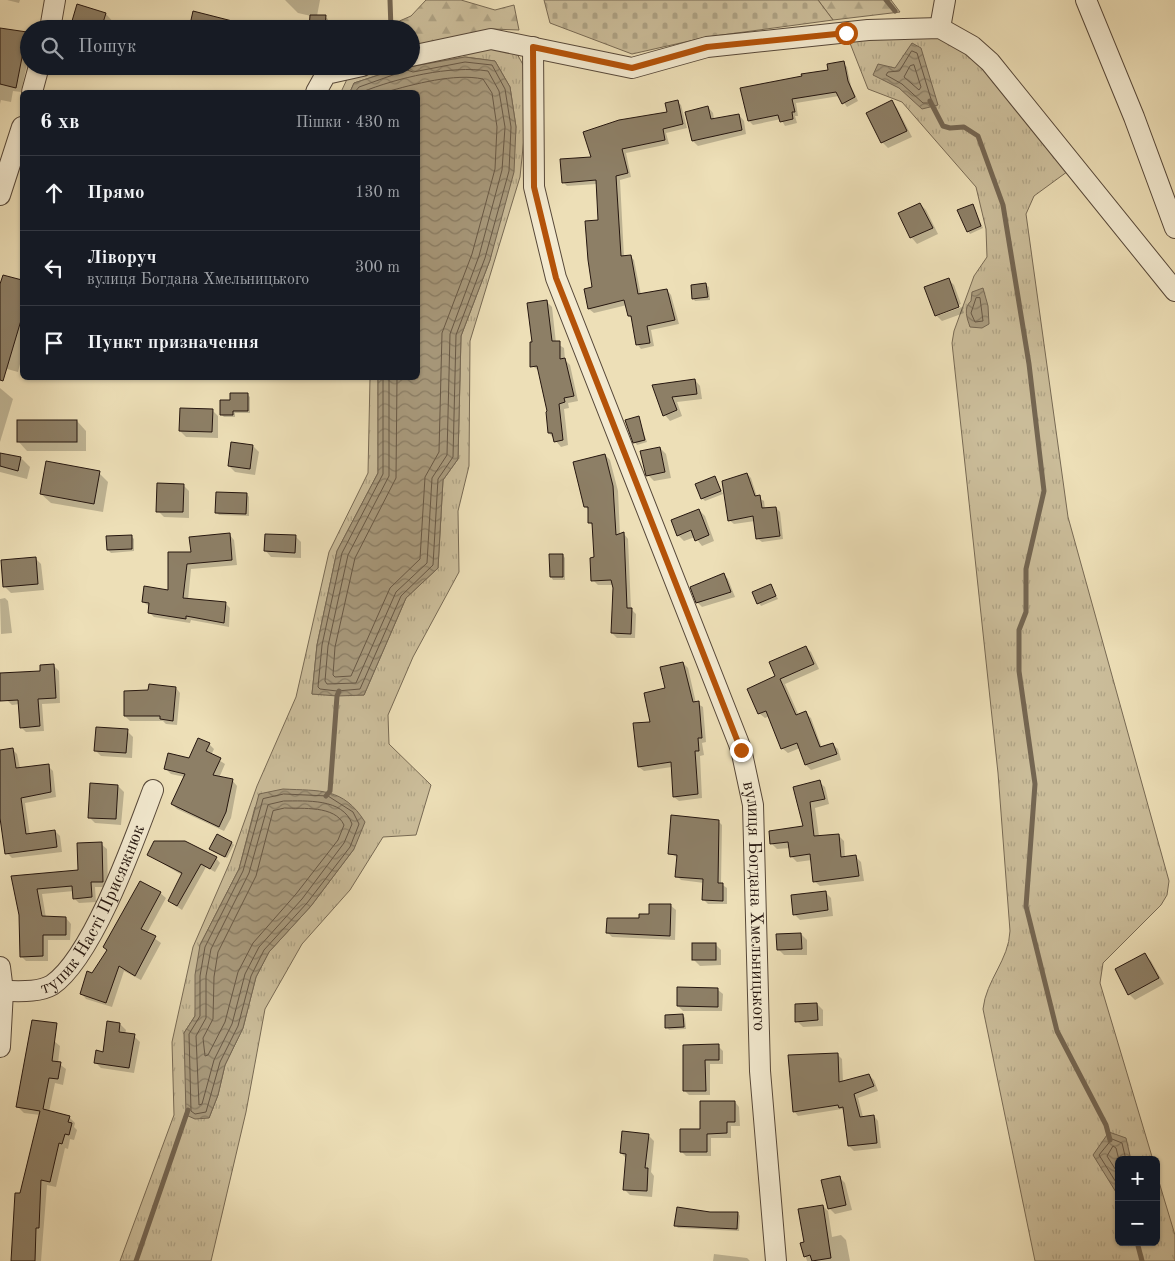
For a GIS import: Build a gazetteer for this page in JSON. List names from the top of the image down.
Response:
{
  "streets": {
    "street": ["тупик Насті Присяжнюк", "вулиця Богдана Хмельницького"]
  },
  "page": {
    "search": "Пошук",
    "heading": ["6 хв", "Пішки · 430 m"],
    "list": [
      ["Прямо", "130 m"],
      ["Ліворуч", "вулиця Богдана Хмельницького", "300 m"],
      "Пункт призначення"
    ],
    "map_buttons": ["+", "−"]
  }
}
